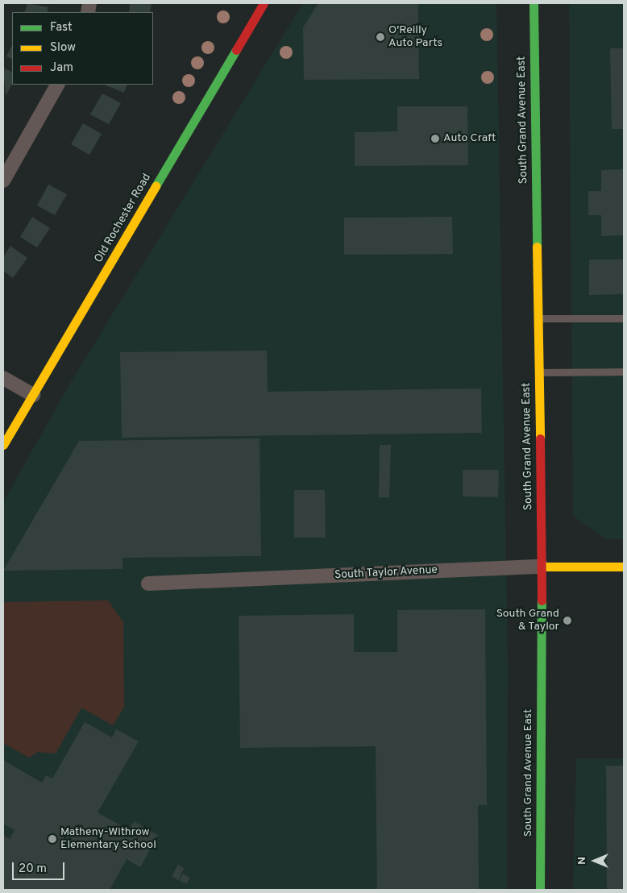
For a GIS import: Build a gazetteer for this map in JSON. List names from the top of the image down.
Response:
{
  "streets": {
    "main road": ["South Grand Avenue East", "Old Rochester Road", "South Taylor Avenue"]
  },
  "crossings": [
    ["South Grand Avenue East", "South Taylor Avenue"]
  ],
  "places": [
    "O'Reilly Auto Parts",
    "Auto Craft",
    "South Grand & Taylor",
    "Matheny-Withrow Elementary School"
  ],
  "legend": ["Fast", "Slow", "Jam"],
  "scale_bar": "20 m",
  "north": "left"
}
